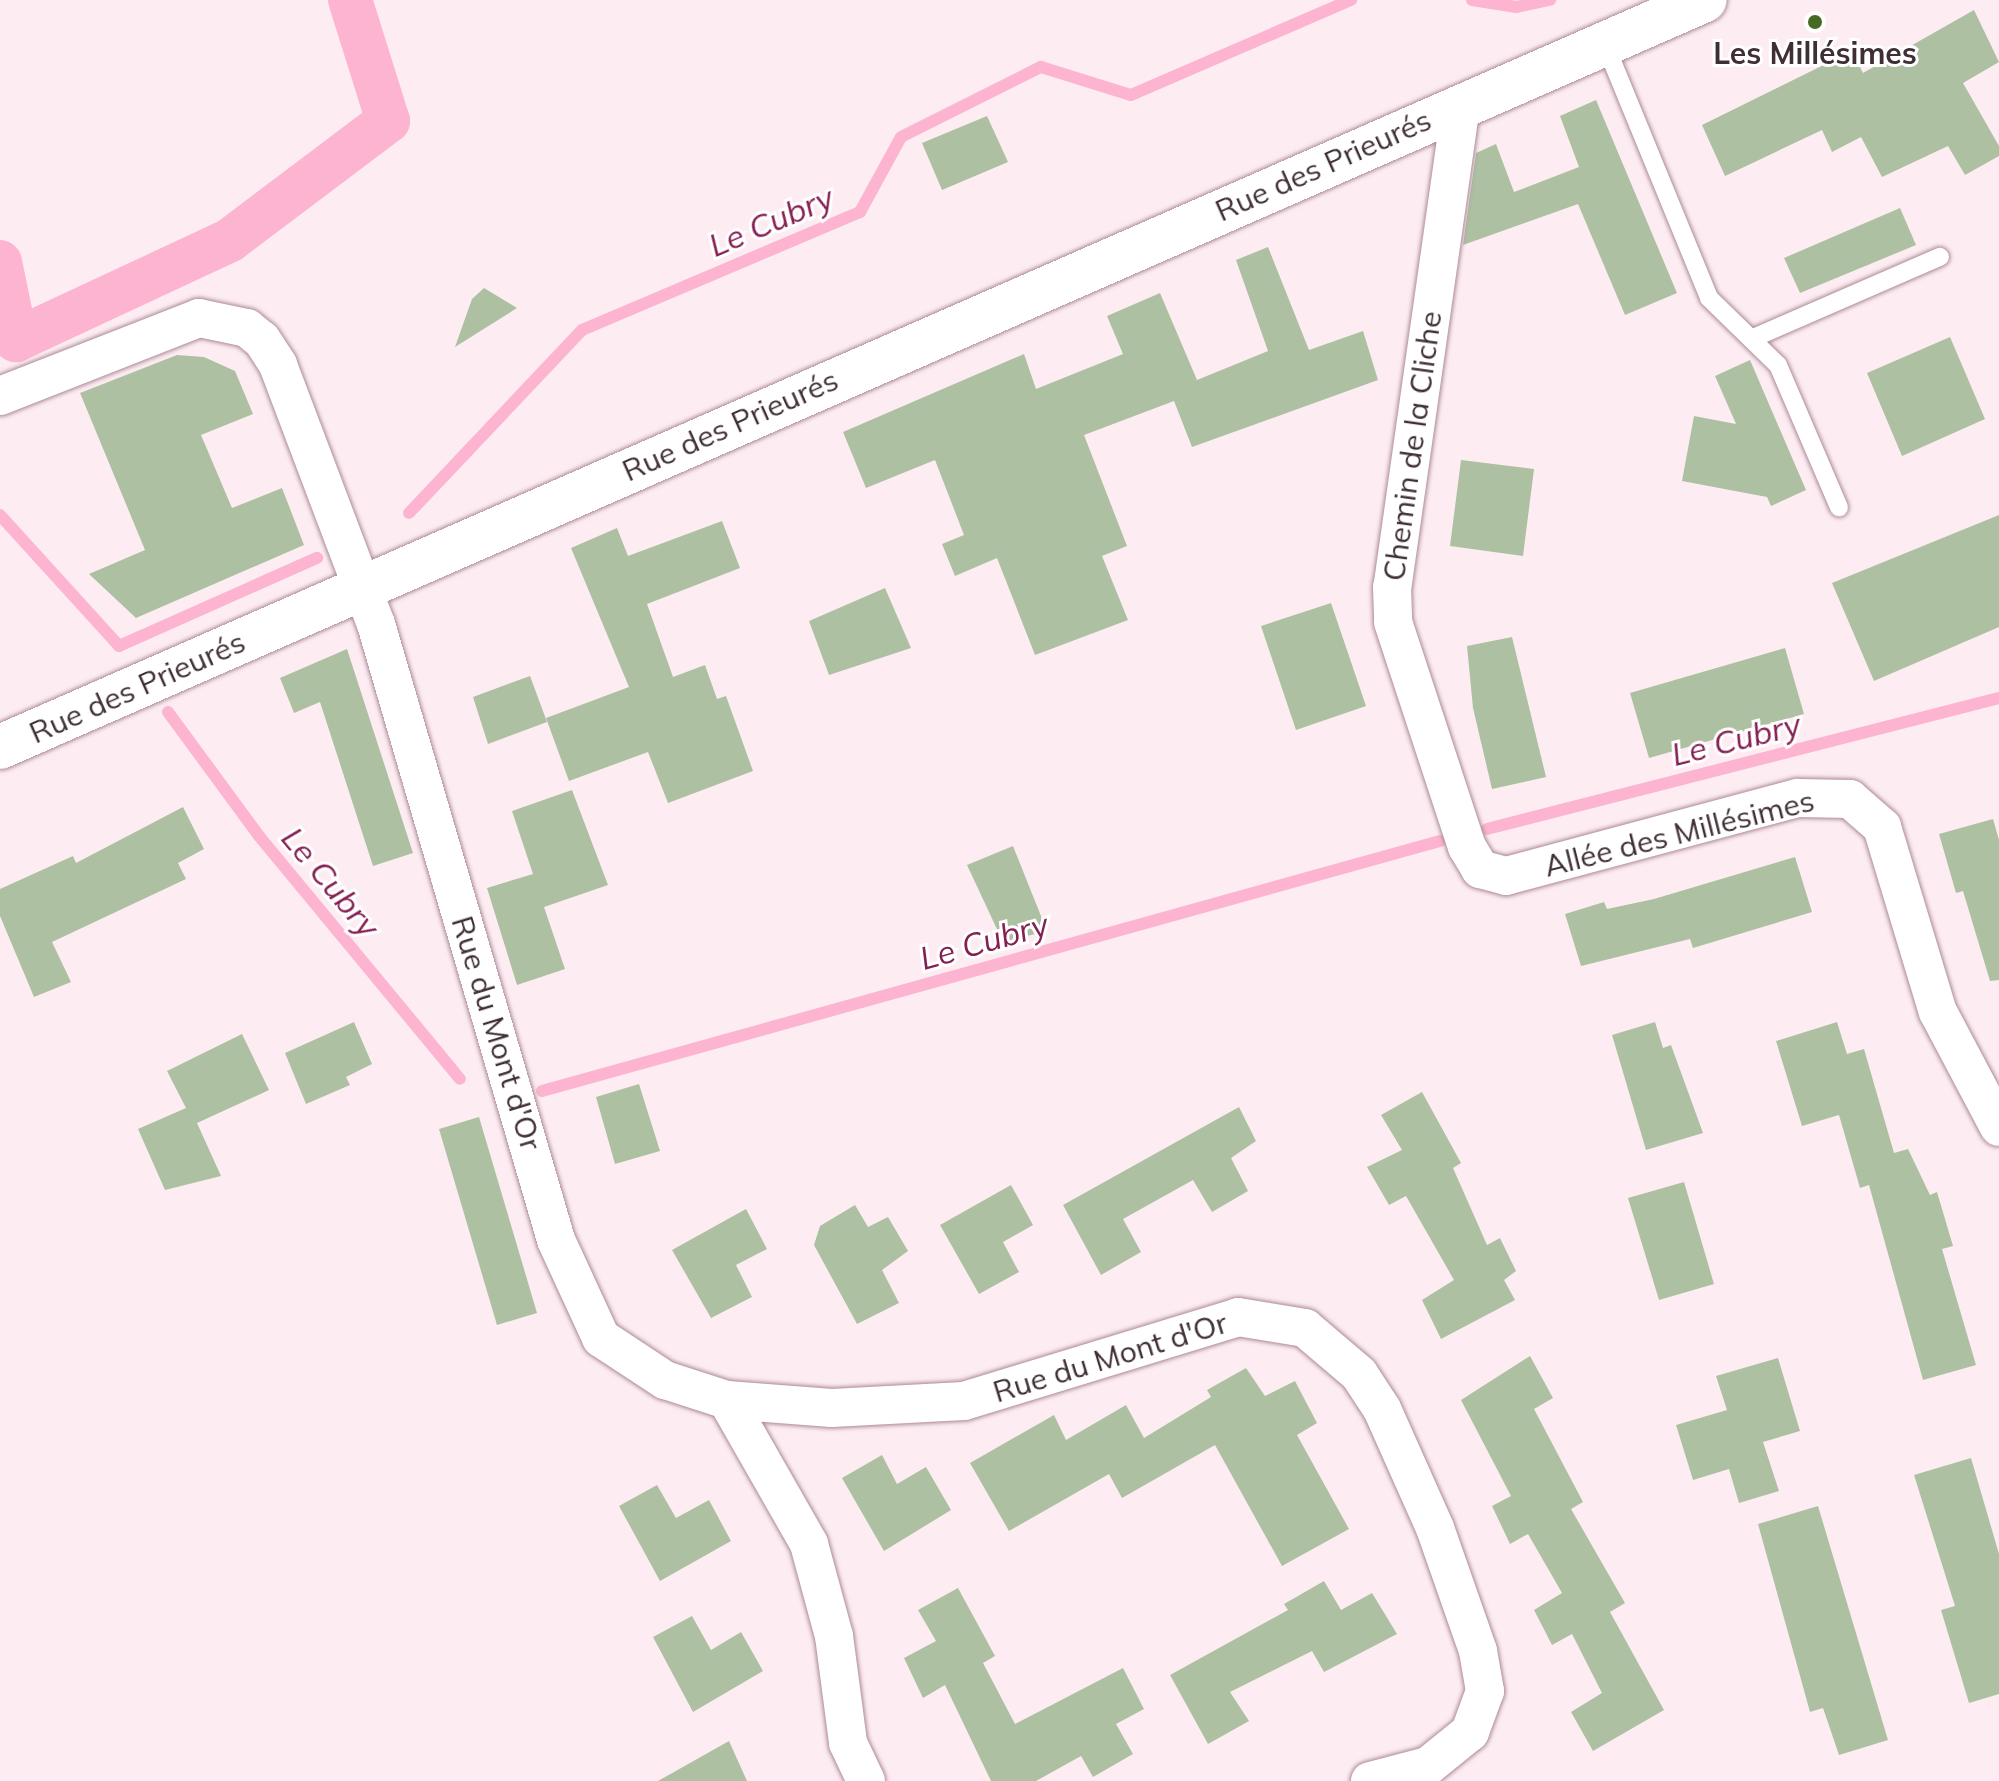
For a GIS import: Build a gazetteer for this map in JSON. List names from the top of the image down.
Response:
{
  "streets": {
    "street": [
      "Rue des Prieurés",
      "Chemin de la Cliche",
      "Allée des Millésimes",
      "Rue du Mont d'Or"
    ]
  },
  "crossings": [
    ["Rue des Prieurés", "Chemin de la Cliche"],
    ["Rue des Prieurés", "Rue du Mont d'Or"],
    ["Chemin de la Cliche", "Allée des Millésimes"]
  ],
  "water": ["Le Cubry"],
  "places": ["Les Millésimes"]
}
